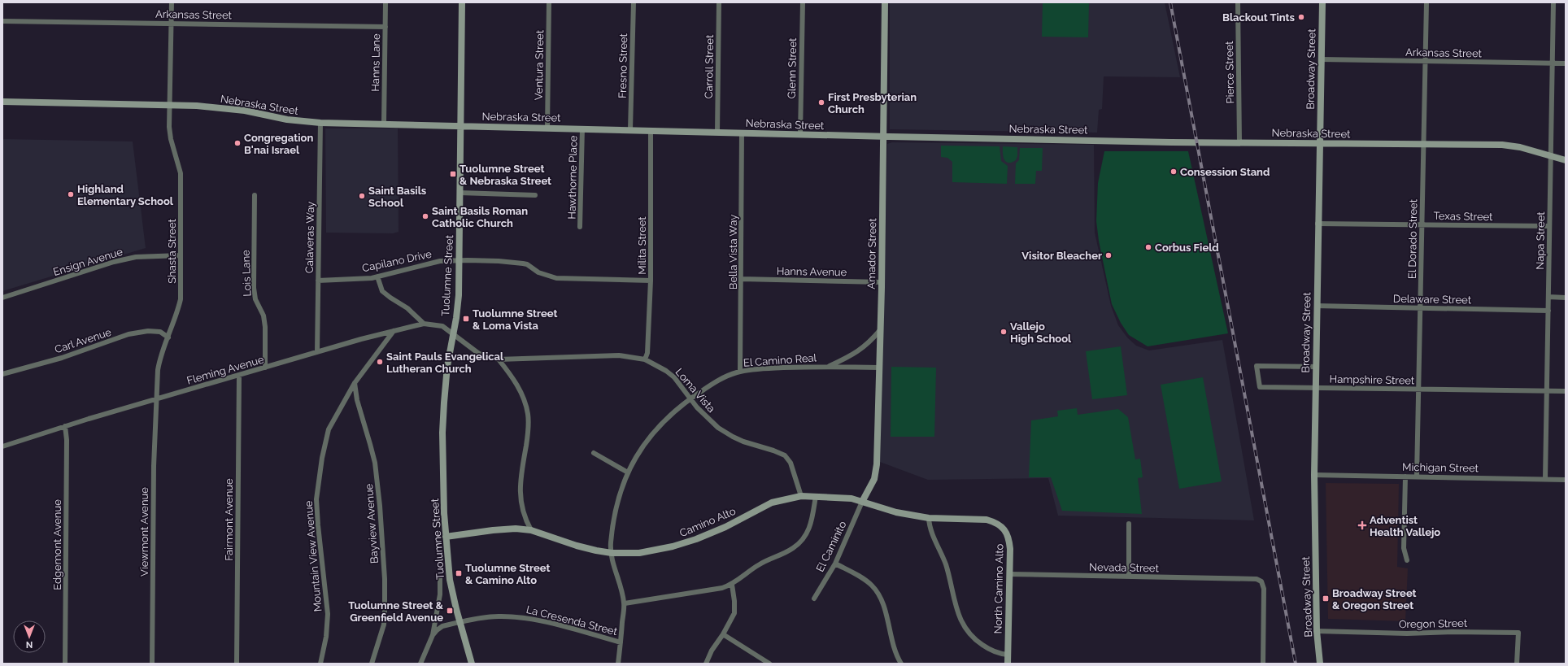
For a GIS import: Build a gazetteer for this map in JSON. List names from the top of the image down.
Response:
{
  "streets": {
    "street": [
      "Arkansas Street",
      "Hanns Lane",
      "Ventura Street",
      "Fresno Street",
      "Carroll Street",
      "Glenn Street",
      "Broadway Street",
      "Pierce Street",
      "Nebraska Street",
      "Hawthorne Place",
      "Texas Street",
      "Calaveras Way",
      "El Dorado Street",
      "Napa Street",
      "Milita Street",
      "Shasta Street",
      "Bella Vista Way",
      "Amador Street",
      "Capilano Drive",
      "Ensign Avenue",
      "Hanns Avenue",
      "Lois Lane",
      "Tuolumne Street",
      "Delaware Street",
      "Carl Avenue",
      "El Camino Real",
      "Fleming Avenue",
      "Hampshire Street",
      "Loma Vista",
      "Michigan Street",
      "Fairmont Avenue",
      "Camino Alto",
      "Bayview Avenue",
      "Viewmont Avenue",
      "Edgemont Avenue",
      "El Caminito",
      "Mountain View Avenue",
      "Nevada Street",
      "North Camino Alto",
      "La Cresenda Street",
      "Oregon Street"
    ]
  },
  "crossings": [
    ["Arkansas Street", "Hanns Lane"],
    ["Arkansas Street", "Broadway Street"],
    ["Arkansas Street", "El Dorado Street"],
    ["Arkansas Street", "Napa Street"],
    ["Arkansas Street", "Shasta Street"],
    ["Hanns Lane", "Nebraska Street"],
    ["Ventura Street", "Nebraska Street"],
    ["Fresno Street", "Nebraska Street"],
    ["Carroll Street", "Nebraska Street"],
    ["Glenn Street", "Nebraska Street"],
    ["Broadway Street", "Nebraska Street"],
    ["Broadway Street", "Texas Street"],
    ["Broadway Street", "Delaware Street"],
    ["Broadway Street", "Hampshire Street"],
    ["Broadway Street", "Michigan Street"],
    ["Broadway Street", "Oregon Street"],
    ["Pierce Street", "Nebraska Street"],
    ["Nebraska Street", "Hawthorne Place"],
    ["Nebraska Street", "Calaveras Way"],
    ["Nebraska Street", "El Dorado Street"],
    ["Nebraska Street", "Napa Street"],
    ["Nebraska Street", "Milita Street"],
    ["Nebraska Street", "Shasta Street"],
    ["Nebraska Street", "Bella Vista Way"],
    ["Nebraska Street", "Amador Street"],
    ["Nebraska Street", "Tuolumne Street"],
    ["Texas Street", "El Dorado Street"],
    ["Texas Street", "Napa Street"],
    ["Calaveras Way", "Capilano Drive"],
    ["Calaveras Way", "Fleming Avenue"],
    ["El Dorado Street", "Delaware Street"],
    ["El Dorado Street", "Hampshire Street"],
    ["El Dorado Street", "Michigan Street"],
    ["Napa Street", "Delaware Street"],
    ["Napa Street", "Hampshire Street"],
    ["Napa Street", "Michigan Street"],
    ["Milita Street", "Capilano Drive"],
    ["Milita Street", "Loma Vista"],
    ["Shasta Street", "Ensign Avenue"],
    ["Shasta Street", "Carl Avenue"],
    ["Shasta Street", "Fleming Avenue"],
    ["Shasta Street", "Viewmont Avenue"],
    ["Bella Vista Way", "Hanns Avenue"],
    ["Bella Vista Way", "El Camino Real"],
    ["Amador Street", "Hanns Avenue"],
    ["Amador Street", "El Camino Real"],
    ["Amador Street", "Camino Alto"],
    ["Amador Street", "El Caminito"],
    ["Capilano Drive", "Tuolumne Street"],
    ["Lois Lane", "Fleming Avenue"],
    ["Tuolumne Street", "Fleming Avenue"],
    ["Tuolumne Street", "Loma Vista"],
    ["Tuolumne Street", "Camino Alto"],
    ["Tuolumne Street", "La Cresenda Street"],
    ["El Camino Real", "Loma Vista"],
    ["El Camino Real", "Camino Alto"],
    ["El Camino Real", "La Cresenda Street"],
    ["Fleming Avenue", "Loma Vista"],
    ["Fleming Avenue", "Fairmont Avenue"],
    ["Fleming Avenue", "Viewmont Avenue"],
    ["Fleming Avenue", "Edgemont Avenue"],
    ["Fleming Avenue", "Mountain View Avenue"],
    ["Loma Vista", "Camino Alto"],
    ["Camino Alto", "El Caminito"],
    ["Camino Alto", "North Camino Alto"],
    ["Bayview Avenue", "Mountain View Avenue"],
    ["Nevada Street", "North Camino Alto"]
  ],
  "places": {
    "other": [
      "Blackout Tints",
      "First Presbyterian Church",
      "Congregation B'nai Israel",
      "Consession Stand",
      "Highland Elementary School",
      "Saint Basils School",
      "Saint Basils Roman Catholic Church",
      "Corbus Field",
      "Visitor Bleacher",
      "Vallejo High School",
      "Saint Pauls Evangelical Lutheran Church"
    ],
    "transit": [
      "Tuolumne Street & Nebraska Street",
      "Tuolumne Street & Loma Vista",
      "Tuolumne Street & Camino Alto",
      "Broadway Street & Oregon Street",
      "Tuolumne Street & Greenfield Avenue"
    ],
    "health": ["Adventist Health Vallejo"]
  },
  "north": "bottom"
}
